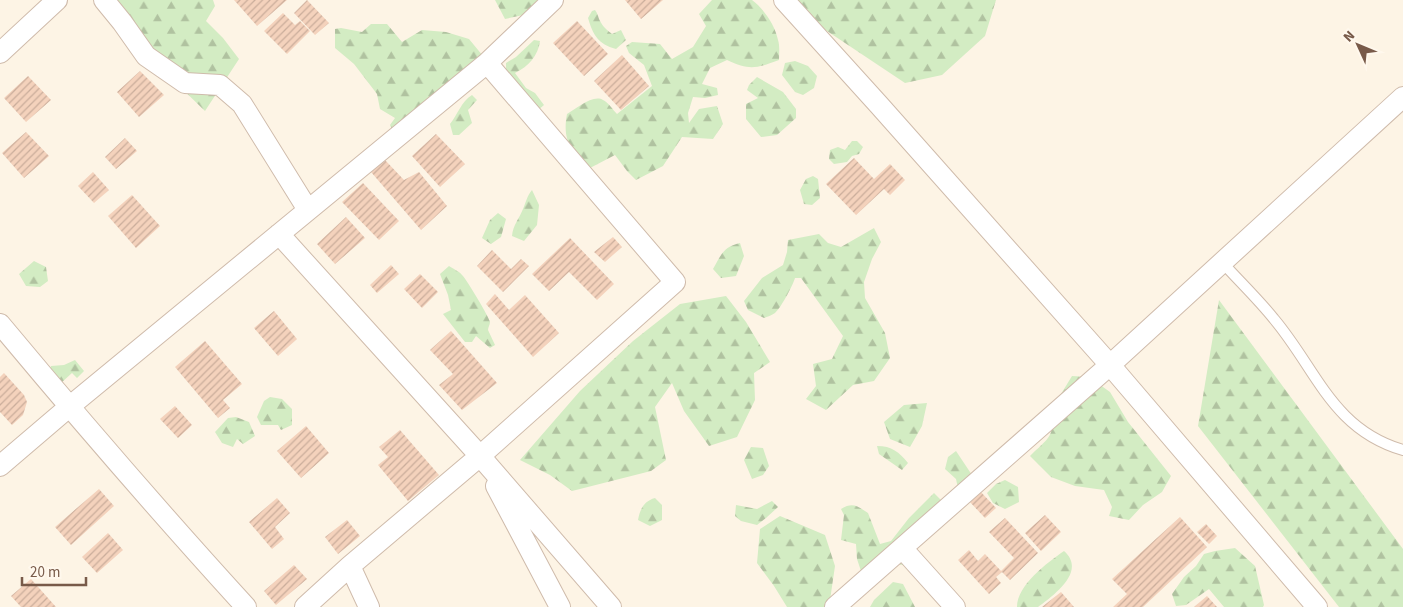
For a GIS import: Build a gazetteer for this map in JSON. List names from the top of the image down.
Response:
{
  "scale_bar": "20 m",
  "north": "top left"
}
